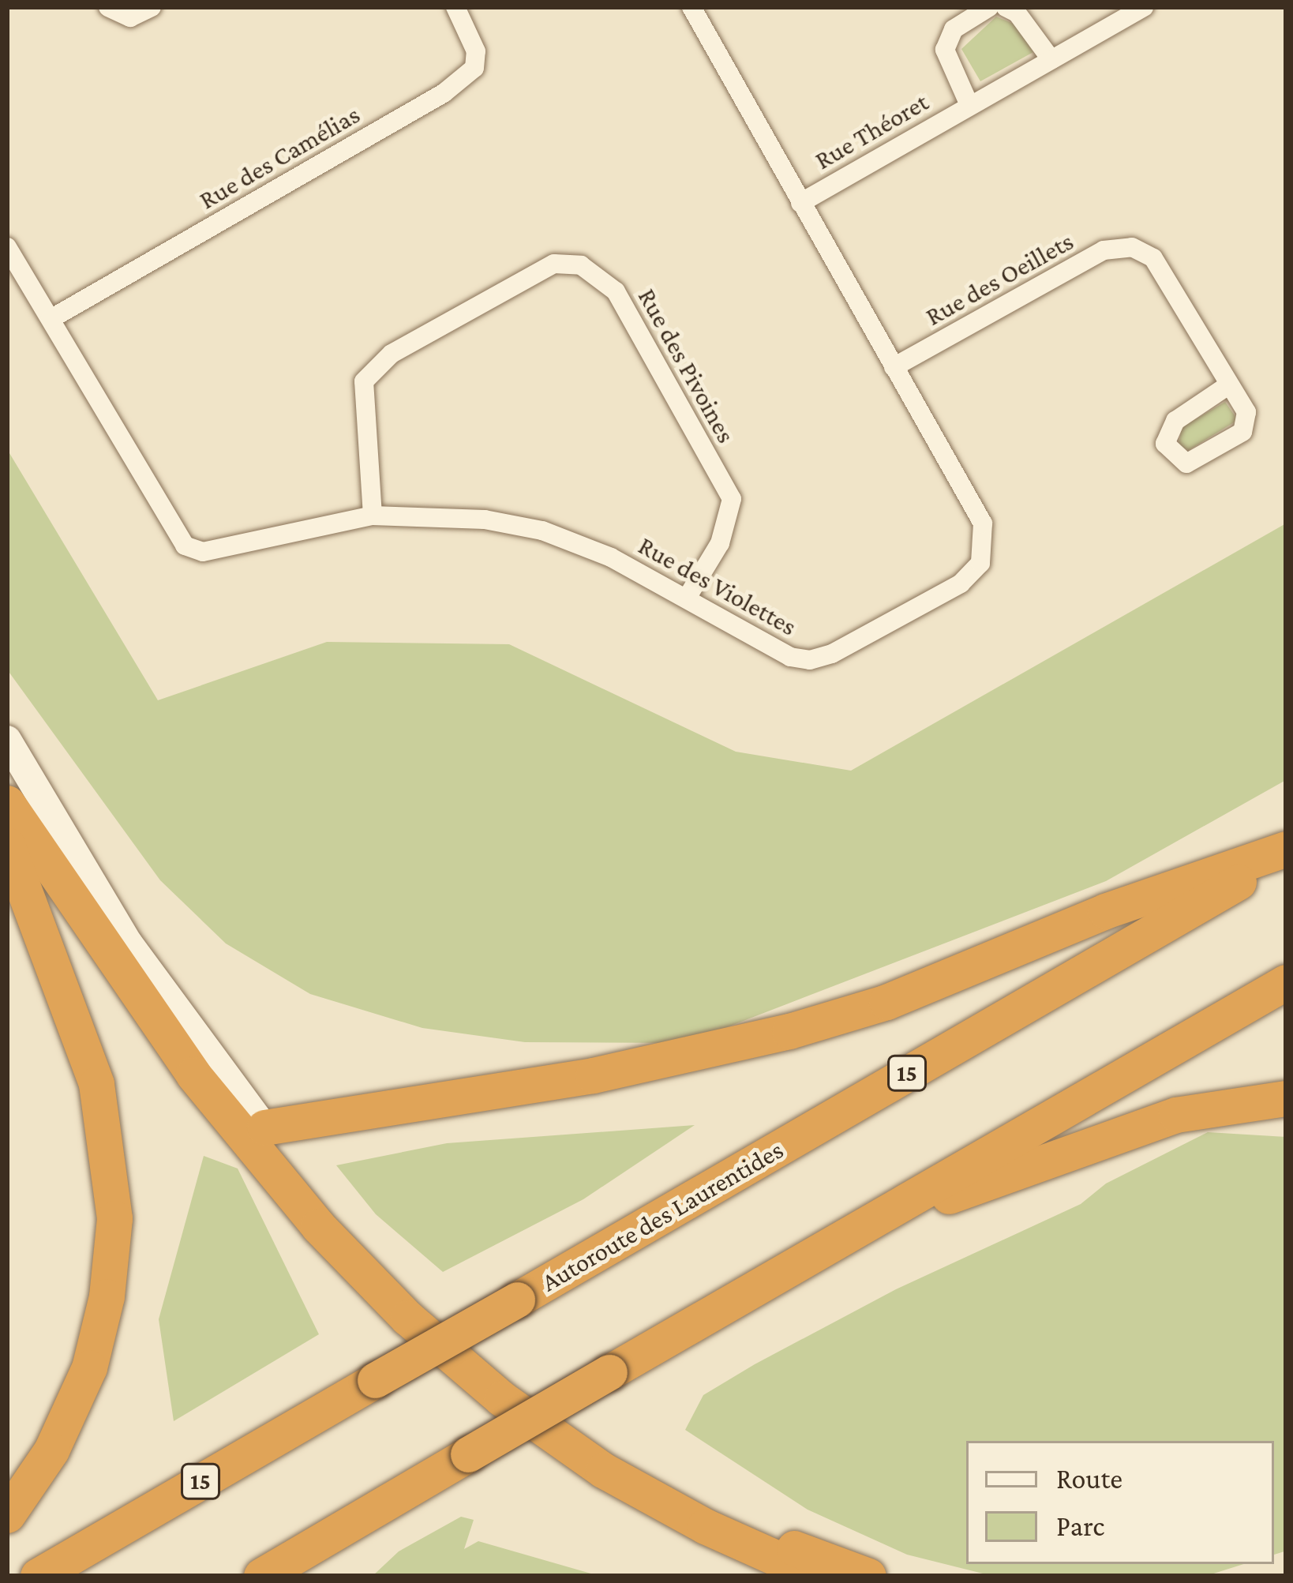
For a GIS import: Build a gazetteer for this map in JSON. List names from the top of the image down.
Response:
{
  "streets": {
    "highway": ["15", "Autoroute des Laurentides"],
    "street": [
      "Rue Théoret",
      "Rue des Camélias",
      "Rue des Oeillets",
      "Rue des Pivoines",
      "Rue des Violettes"
    ]
  },
  "crossings": [
    ["Rue Théoret", "Rue des Violettes"],
    ["Rue des Camélias", "Rue des Violettes"],
    ["Rue des Oeillets", "Rue des Violettes"],
    ["Rue des Pivoines", "Rue des Violettes"]
  ],
  "legend": ["Route", "Parc"]
}
